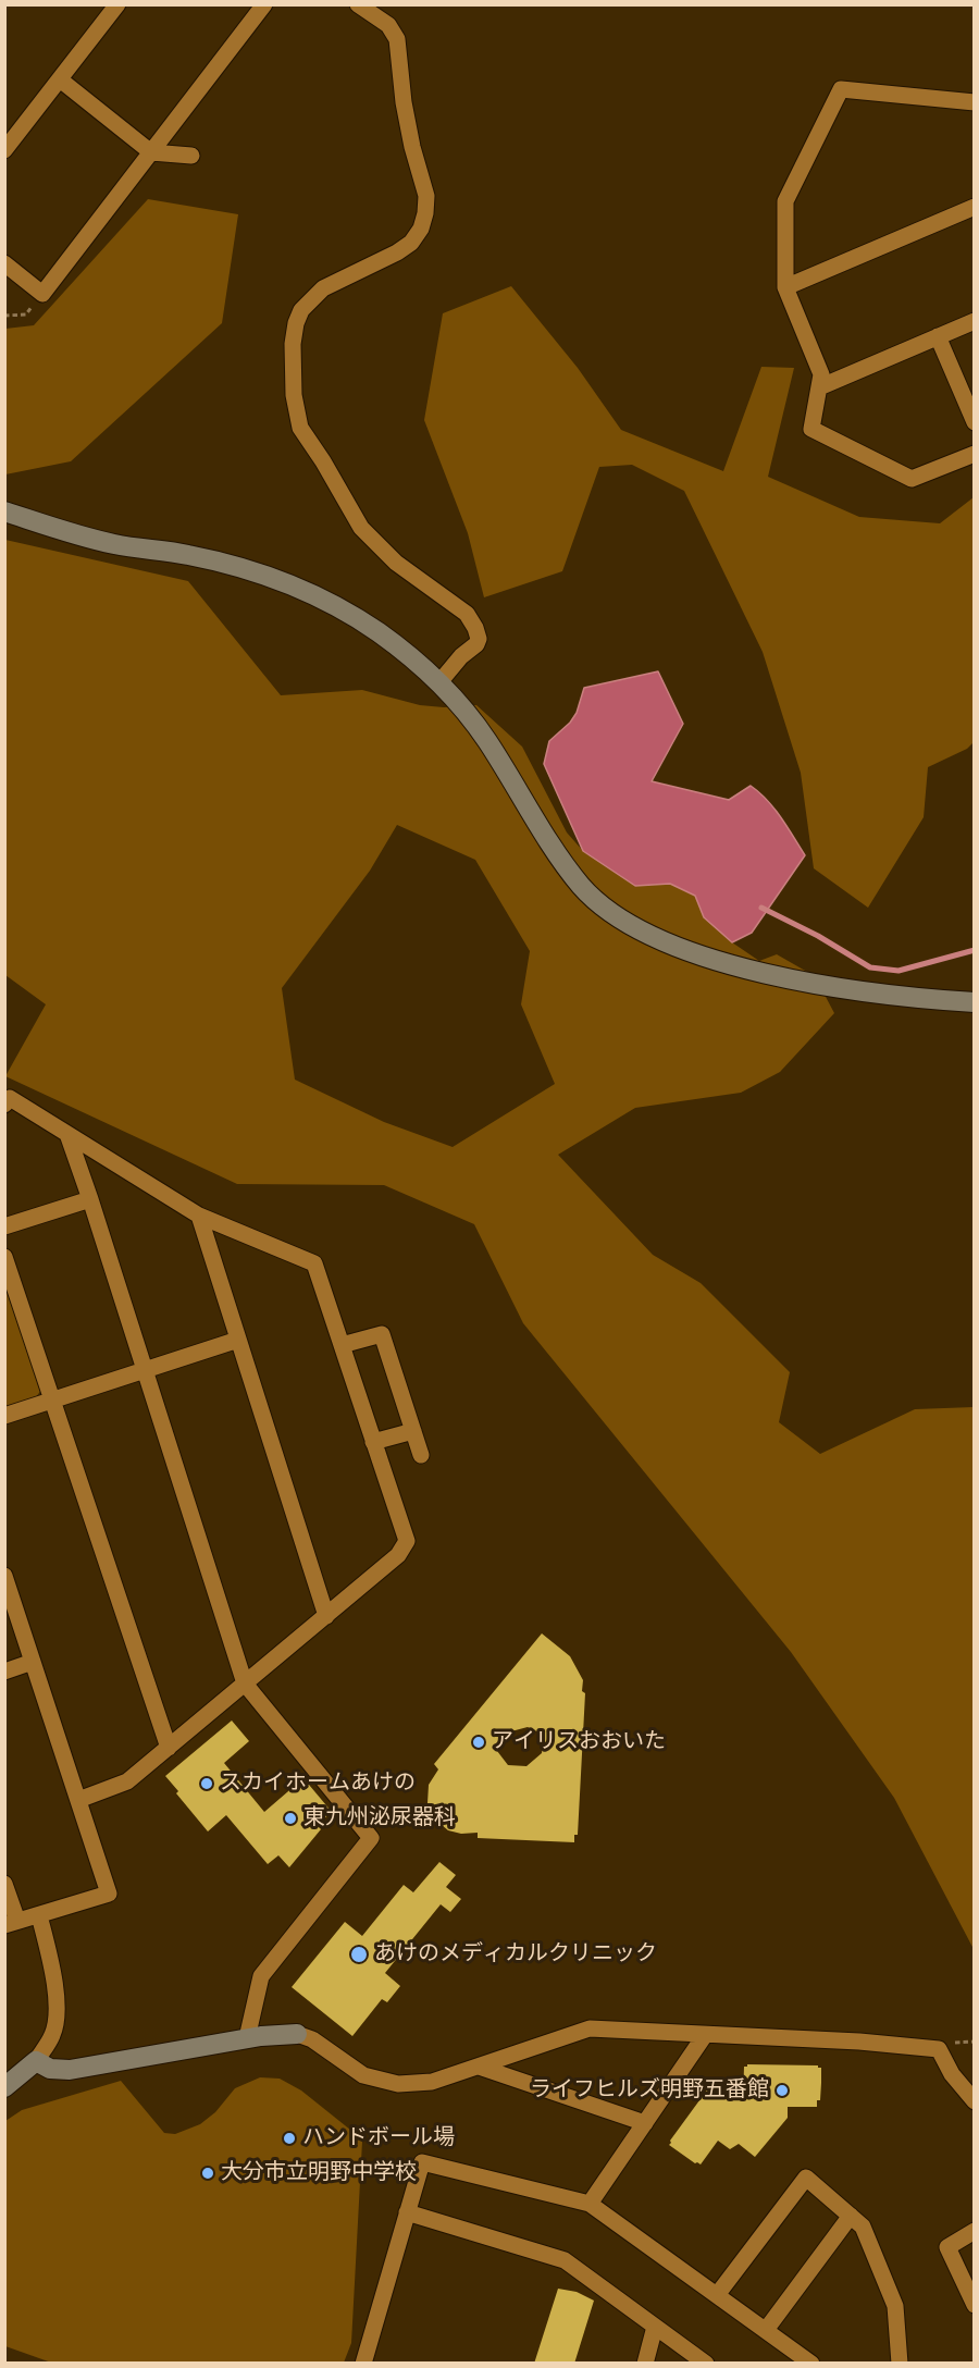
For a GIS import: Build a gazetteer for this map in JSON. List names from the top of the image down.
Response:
{
  "places": [
    "アイリスおおいた",
    "スカイホームあけの",
    "東九州泌尿器科",
    "あけのメディカルクリニック",
    "ライフヒルズ明野五番館",
    "ハンドボール場",
    "大分市立明野中学校"
  ]
}
